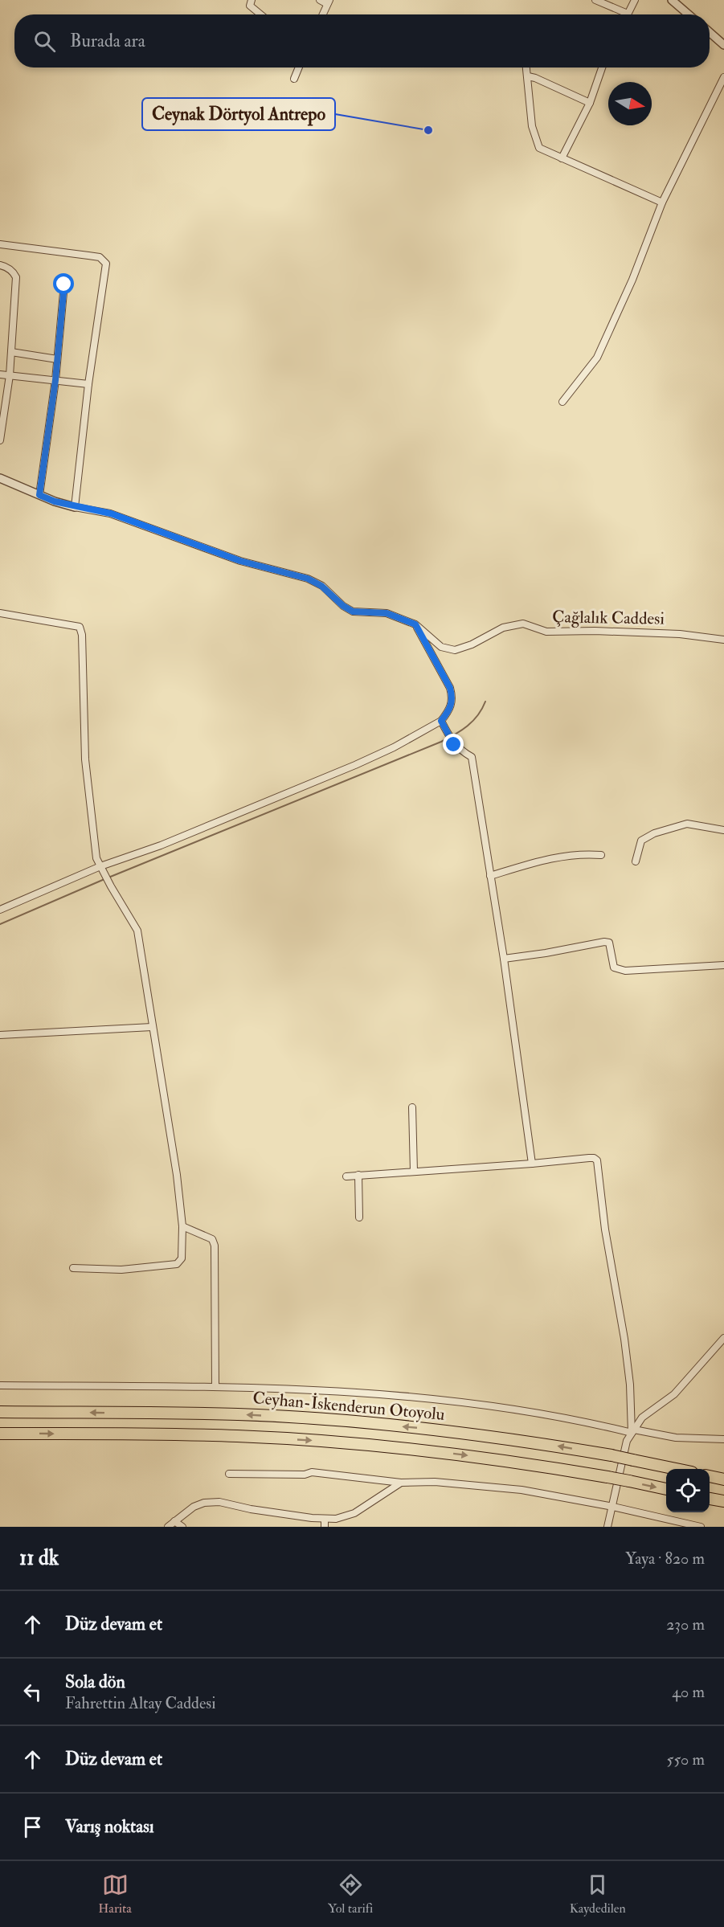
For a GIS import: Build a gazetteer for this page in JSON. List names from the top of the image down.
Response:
{
  "streets": {
    "highway": ["Ceyhan-İskenderun Otoyolu"],
    "street": ["Çağlalık Caddesi"]
  },
  "places": ["Ceynak Dörtyol Antrepo"],
  "north": "right",
  "page": {
    "search": "Burada ara",
    "heading": ["11 dk", "Yaya · 820 m"],
    "list": [
      ["Düz devam et", "230 m"],
      ["Sola dön", "Fahrettin Altay Caddesi", "40 m"],
      ["Düz devam et", "550 m"],
      "Varış noktası"
    ],
    "nav": ["Harita", "Yol tarifi", "Kaydedilen"]
  }
}
